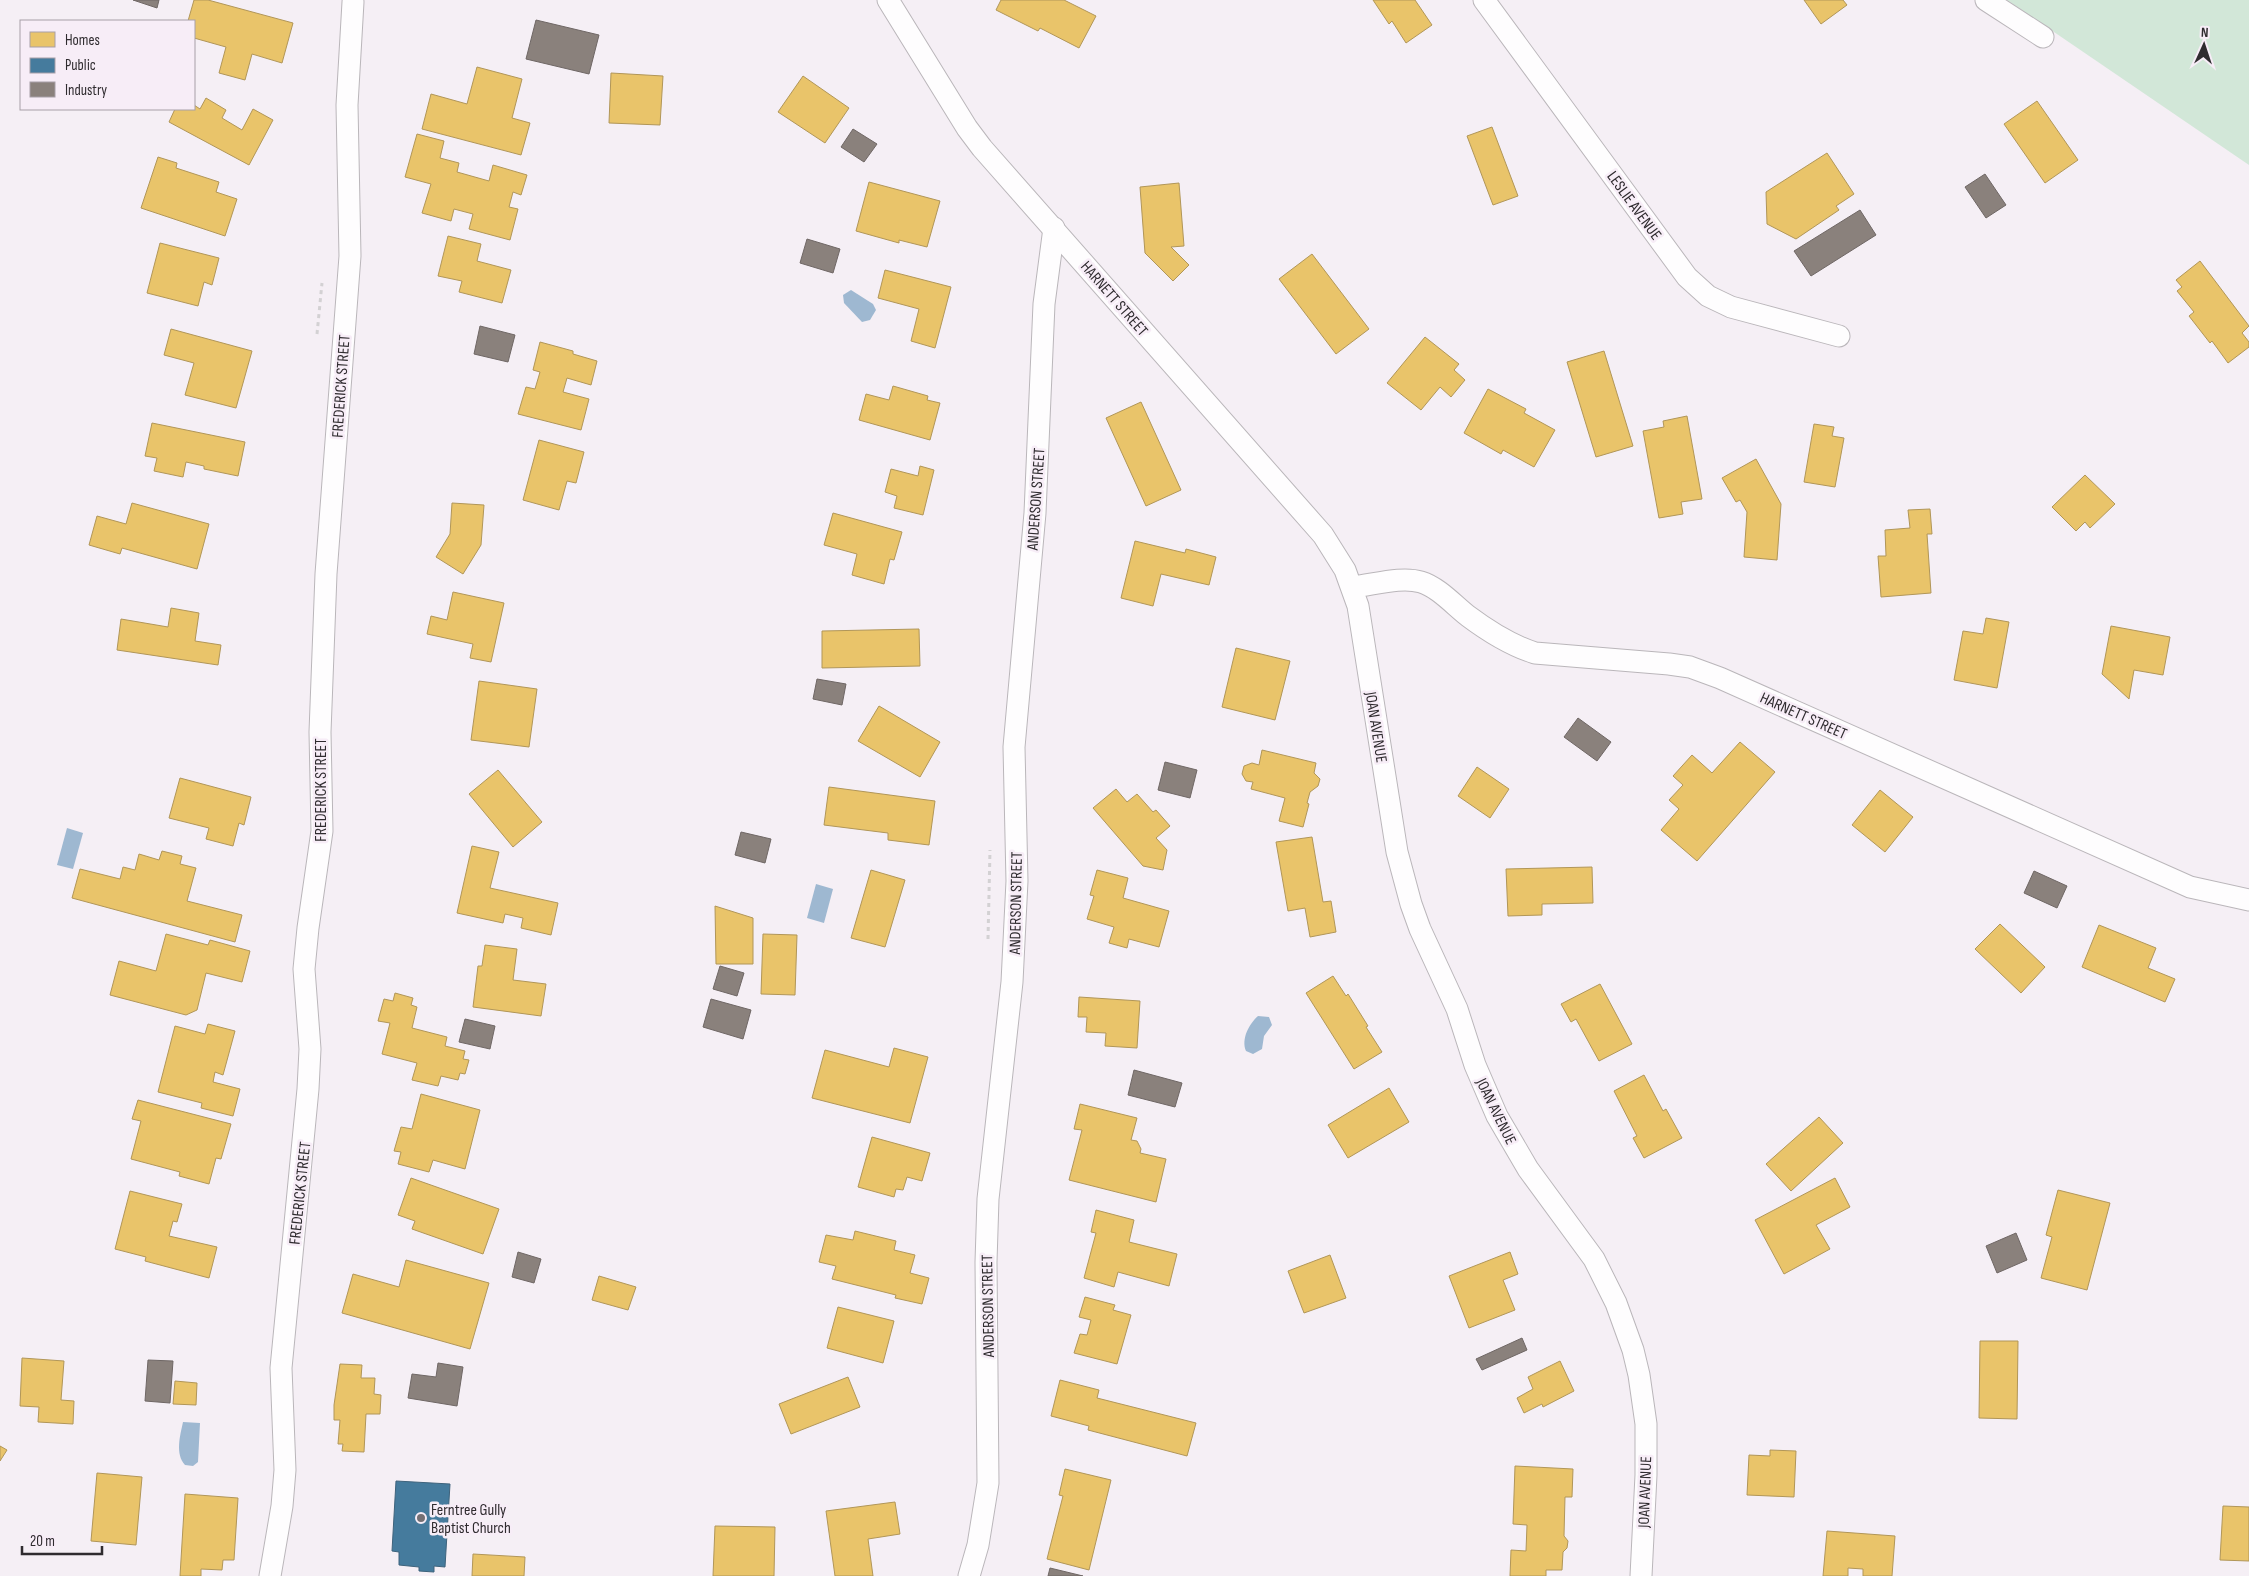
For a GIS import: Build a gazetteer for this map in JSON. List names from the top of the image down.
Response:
{
  "streets": {
    "street": [
      "LESLIE AVENUE",
      "HARNETT STREET",
      "FREDERICK STREET",
      "ANDERSON STREET",
      "JOAN AVENUE"
    ]
  },
  "crossings": [
    ["HARNETT STREET", "ANDERSON STREET"],
    ["HARNETT STREET", "JOAN AVENUE"]
  ],
  "places": ["Ferntree Gully Baptist Church"],
  "legend": ["Homes", "Public", "Industry"],
  "scale_bar": "20 m",
  "north": "top"
}
